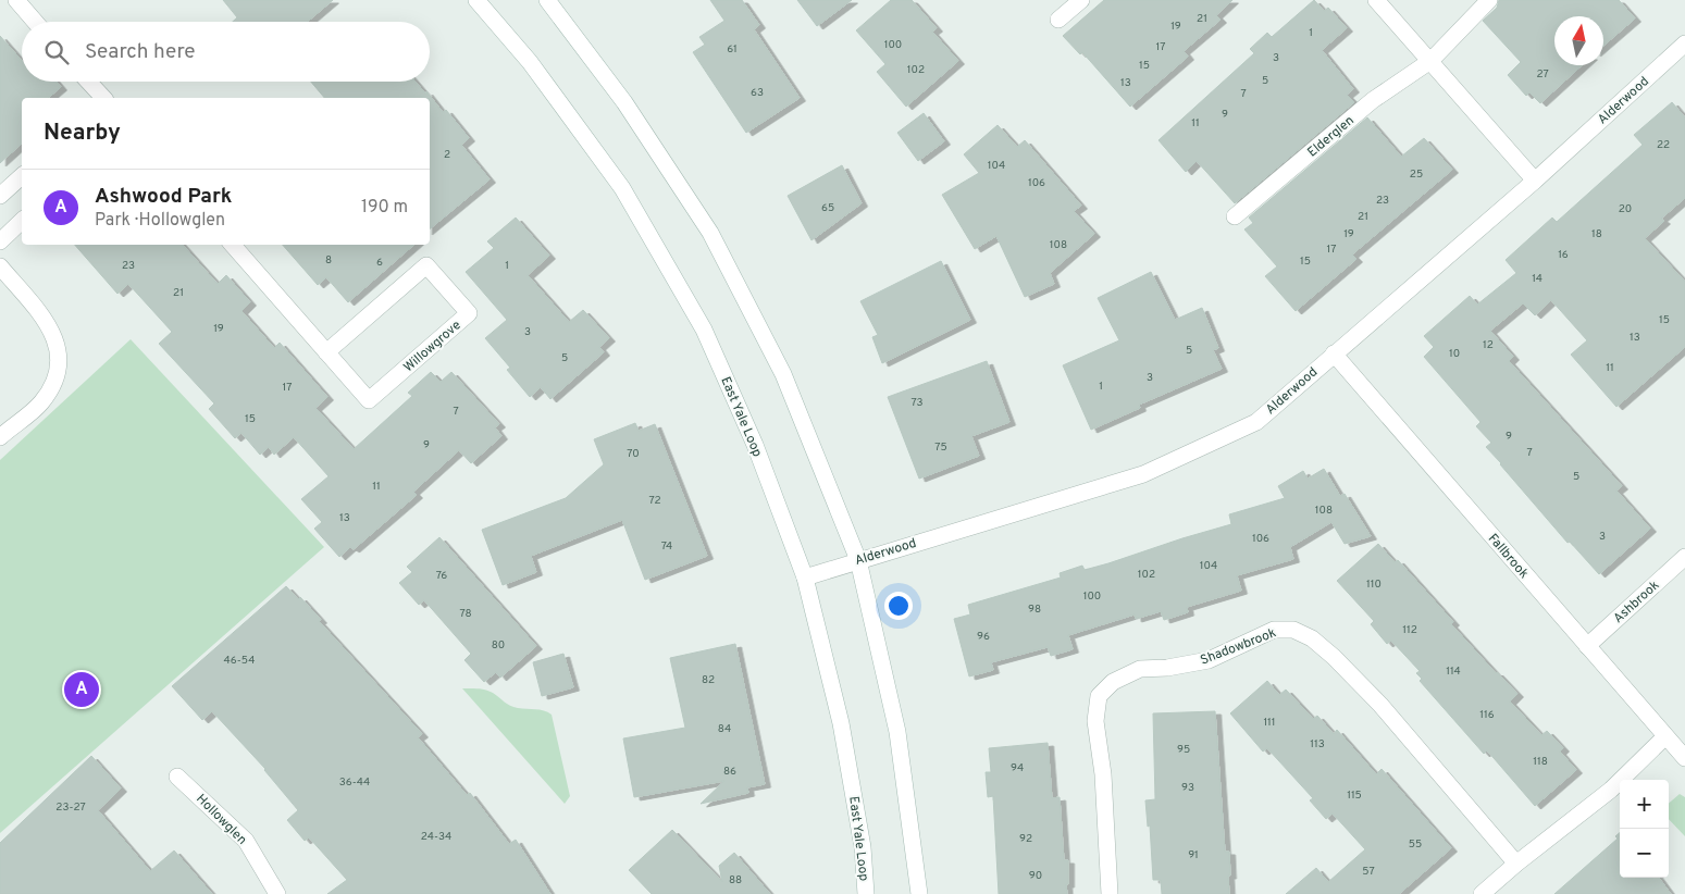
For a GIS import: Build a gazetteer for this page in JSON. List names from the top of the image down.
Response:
{
  "streets": {
    "street": [
      "Alderwood",
      "Elderglen",
      "Willowgrove",
      "East Yale Loop",
      "Fallbrook",
      "Ashbrook",
      "Shadowbrook",
      "Hollowglen"
    ]
  },
  "crossings": [
    ["Alderwood", "East Yale Loop"],
    ["Alderwood", "Fallbrook"],
    ["Fallbrook", "Ashbrook"]
  ],
  "house_numbers": [
    "21",
    "19",
    "1",
    "100",
    "17",
    "61",
    "3",
    "15",
    "102",
    "27",
    "5",
    "13",
    "63",
    "7",
    "9",
    "11",
    "22",
    "2",
    "104",
    "25",
    "106",
    "23",
    "65",
    "20",
    "21",
    "19",
    "18",
    "108",
    "17",
    "16",
    "8",
    "15",
    "6",
    "23",
    "1",
    "14",
    "21",
    "15",
    "19",
    "3",
    "13",
    "12",
    "5",
    "10",
    "5",
    "11",
    "3",
    "1",
    "17",
    "73",
    "7",
    "15",
    "9",
    "9",
    "75",
    "7",
    "70",
    "5",
    "11",
    "72",
    "108",
    "13",
    "3",
    "106",
    "74",
    "104",
    "102",
    "76",
    "110",
    "100",
    "98",
    "78",
    "112",
    "96",
    "80",
    "46-54",
    "114",
    "82",
    "116",
    "111",
    "84",
    "113",
    "95",
    "118",
    "94",
    "86",
    "36-44",
    "93",
    "115",
    "23-27",
    "24-34",
    "92",
    "55",
    "91",
    "57",
    "90",
    "88"
  ],
  "north": "top",
  "page": {
    "search": "Search here",
    "heading": "Nearby",
    "list": [
      {
        "mark": "A",
        "name": "Ashwood Park",
        "note": "Park · Hollowglen",
        "value": "190 m"
      }
    ],
    "pins": "A",
    "map_buttons": ["+", "−"]
  }
}
